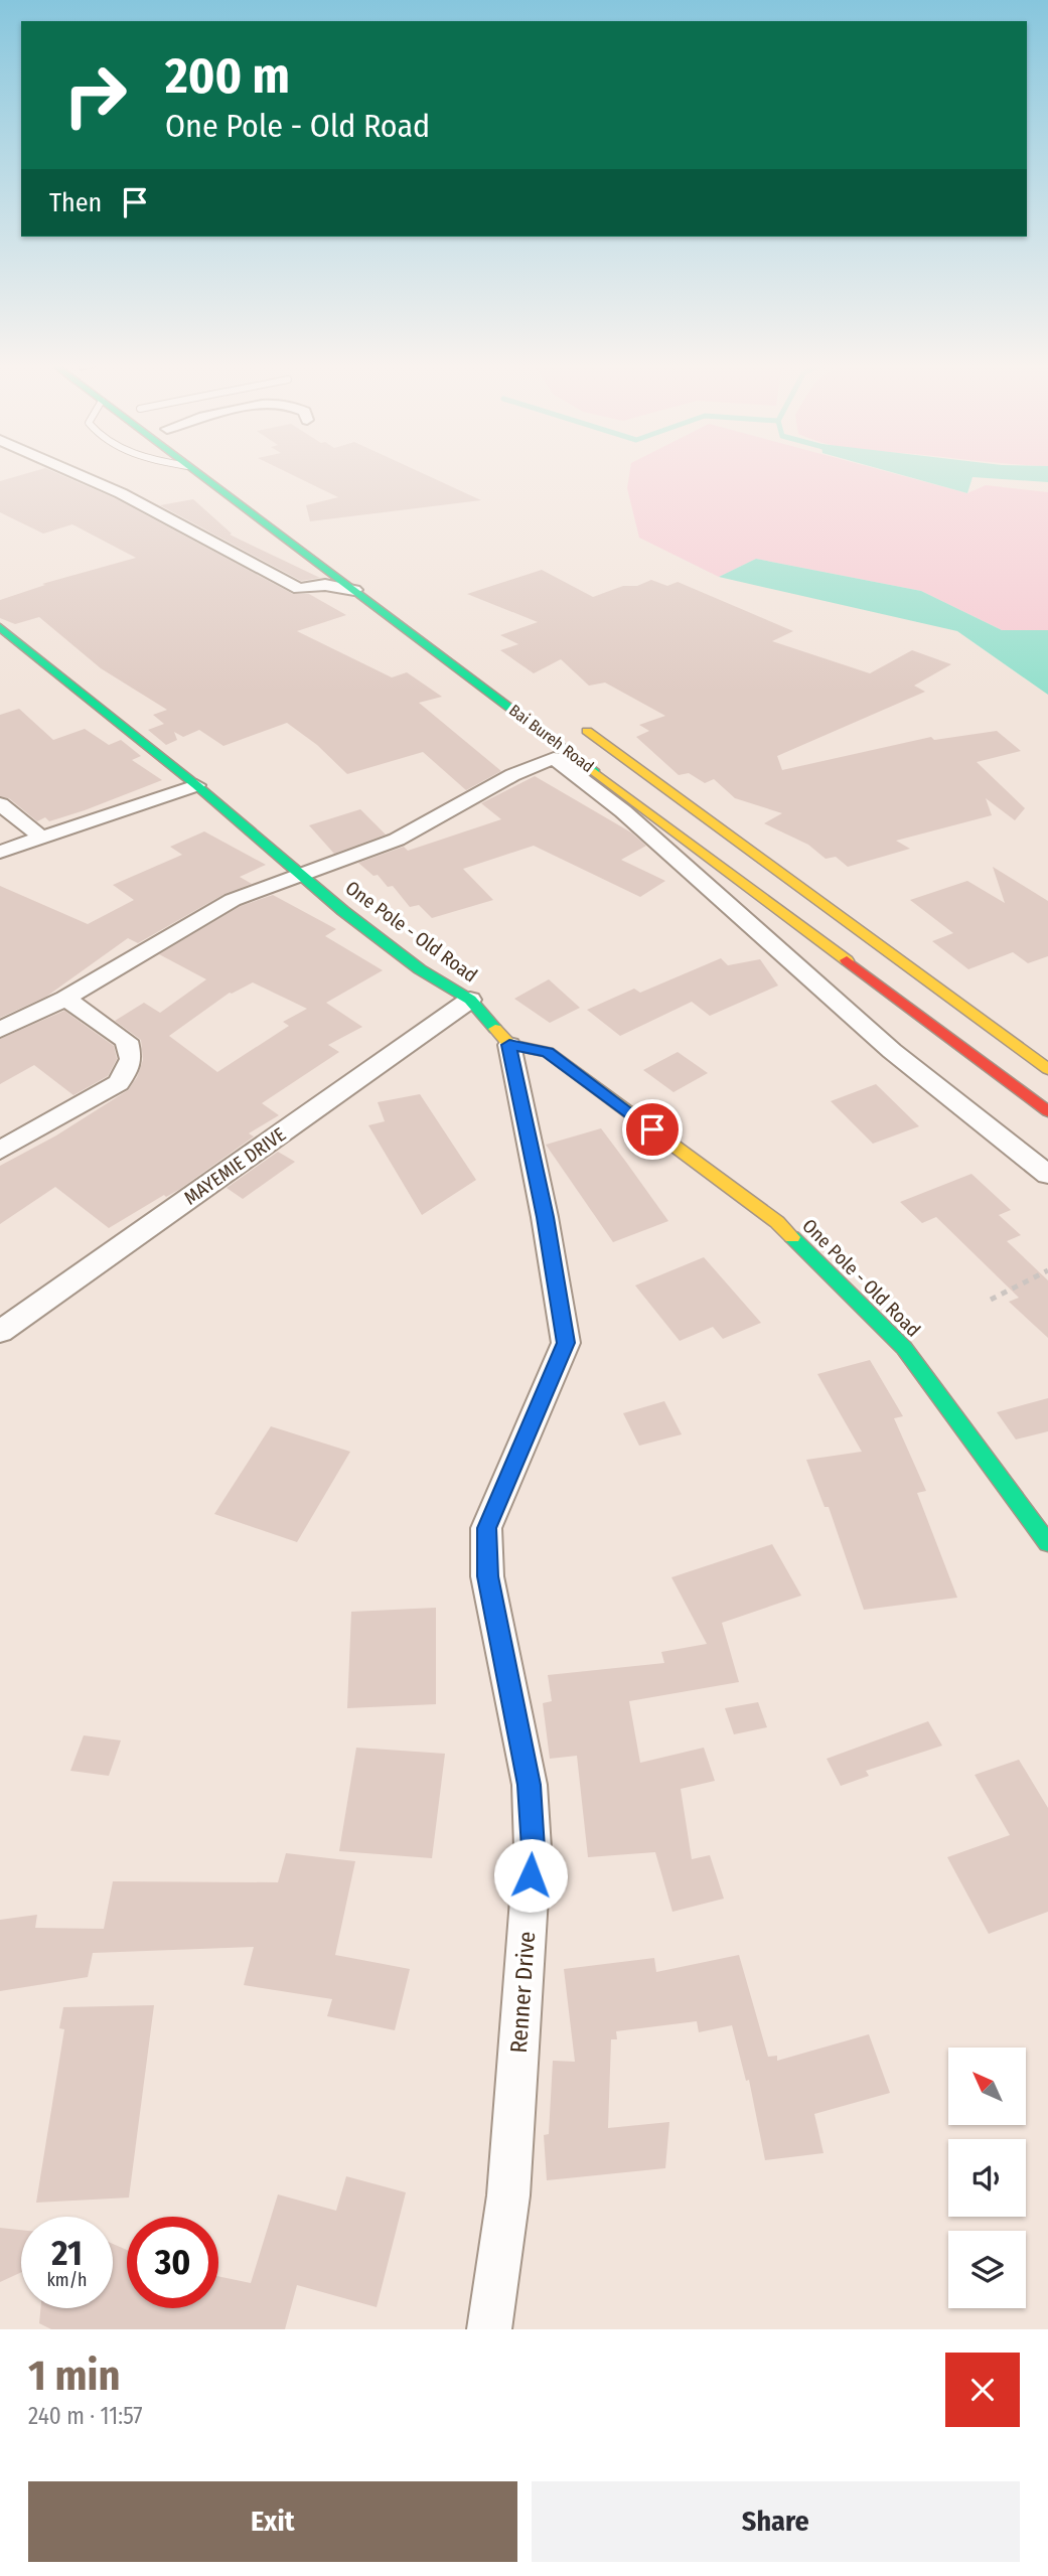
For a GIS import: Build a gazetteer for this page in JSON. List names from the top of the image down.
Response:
{
  "streets": {
    "main road": ["Bai Bureh Road", "One Pole - Old Road"],
    "street": ["MAYEMIE DRIVE", "Renner Drive"]
  },
  "crossings": [
    ["One Pole - Old Road", "MAYEMIE DRIVE"],
    ["One Pole - Old Road", "Renner Drive"]
  ],
  "north": "top left",
  "page": {
    "turn": ["200 m", "One Pole - Old Road"],
    "then": "Then",
    "speed": "21 km/h",
    "limit": "30",
    "heading": ["1 min", "240 m · 11:57"],
    "buttons": ["Exit", "Share"]
  }
}
